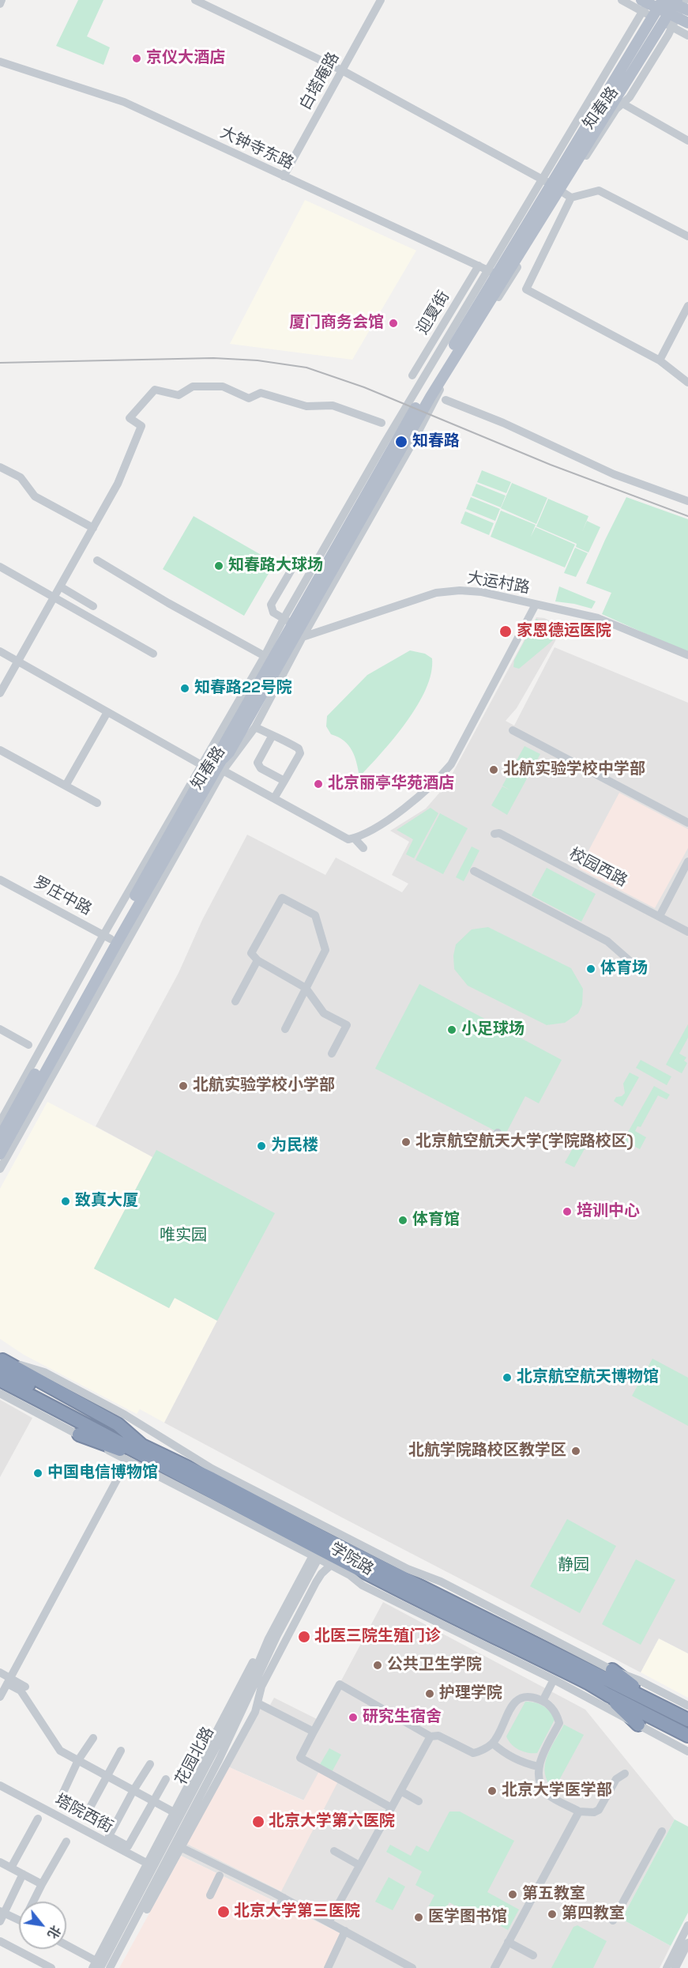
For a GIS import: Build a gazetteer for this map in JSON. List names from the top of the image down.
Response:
{
  "streets": {
    "highway": ["学院路"],
    "main road": ["知春路"],
    "street": [
      "白塔庵路",
      "大钟寺东路",
      "迎夏街",
      "大运村路",
      "校园西路",
      "罗庄中路",
      "花园北路",
      "塔院西街"
    ]
  },
  "crossings": [
    ["白塔庵路", "大钟寺东路"],
    ["知春路", "大钟寺东路"],
    ["知春路", "大运村路"],
    ["知春路", "罗庄中路"],
    ["大钟寺东路", "迎夏街"],
    ["学院路", "花园北路"],
    ["花园北路", "塔院西街"]
  ],
  "parks": ["唯实园", "静园"],
  "places": [
    "京仪大酒店",
    "厦门商务会馆",
    "知春路",
    "知春路大球场",
    "家恩德运医院",
    "知春路22号院",
    "北航实验学校中学部",
    "北京丽亭华苑酒店",
    "体育场",
    "小足球场",
    "北航实验学校小学部",
    "北京航空航天大学(学院路校区)",
    "为民楼",
    "致真大厦",
    "培训中心",
    "体育馆",
    "北京航空航天博物馆",
    "北航学院路校区教学区",
    "中国电信博物馆",
    "北医三院生殖门诊",
    "公共卫生学院",
    "护理学院",
    "研究生宿舍",
    "北京大学医学部",
    "北京大学第六医院",
    "第五教室",
    "北京大学第三医院",
    "第四教室",
    "医学图书馆"
  ],
  "north": "bottom right"
}
